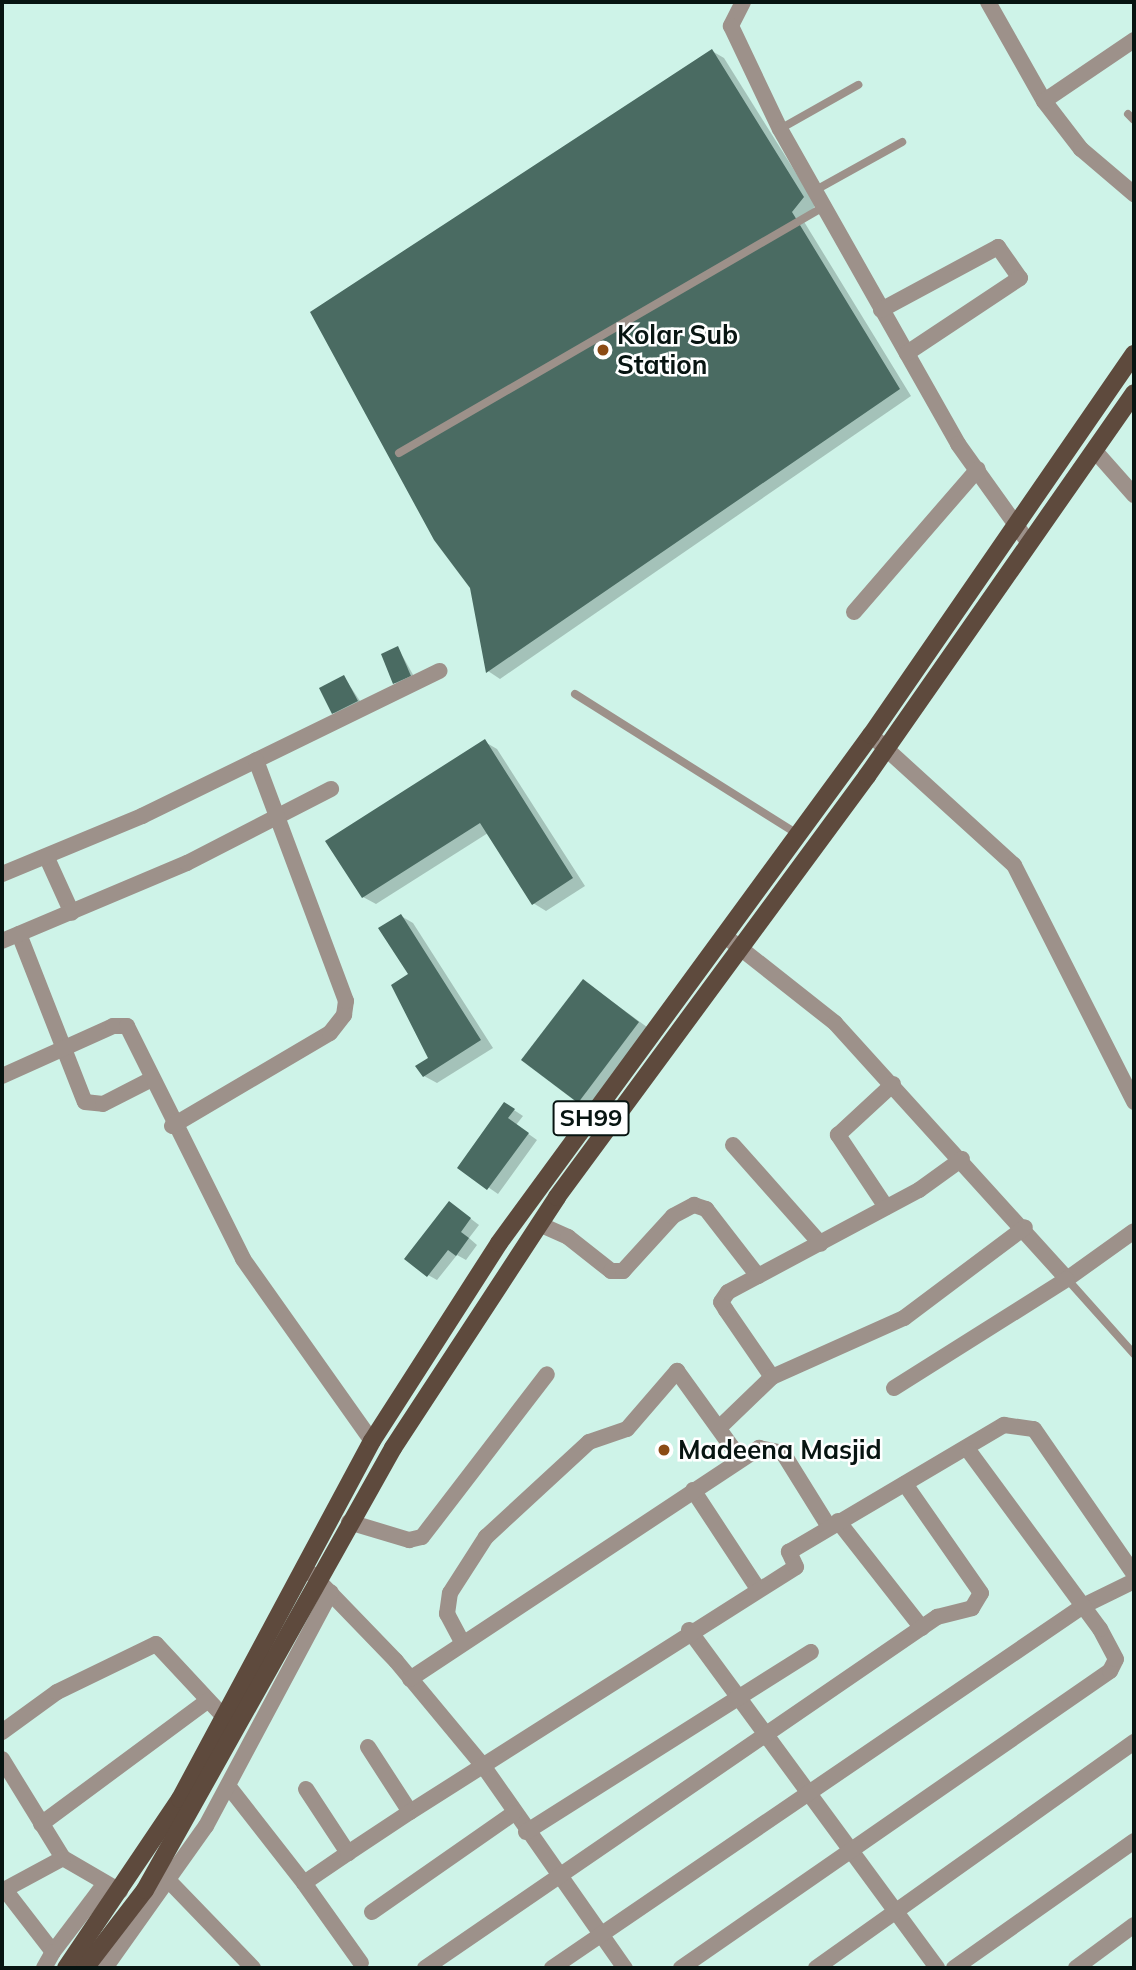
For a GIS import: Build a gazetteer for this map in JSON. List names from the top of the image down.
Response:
{
  "streets": {
    "main road": ["SH99"]
  },
  "places": ["Kolar Sub Station", "Madeena Masjid"]
}
